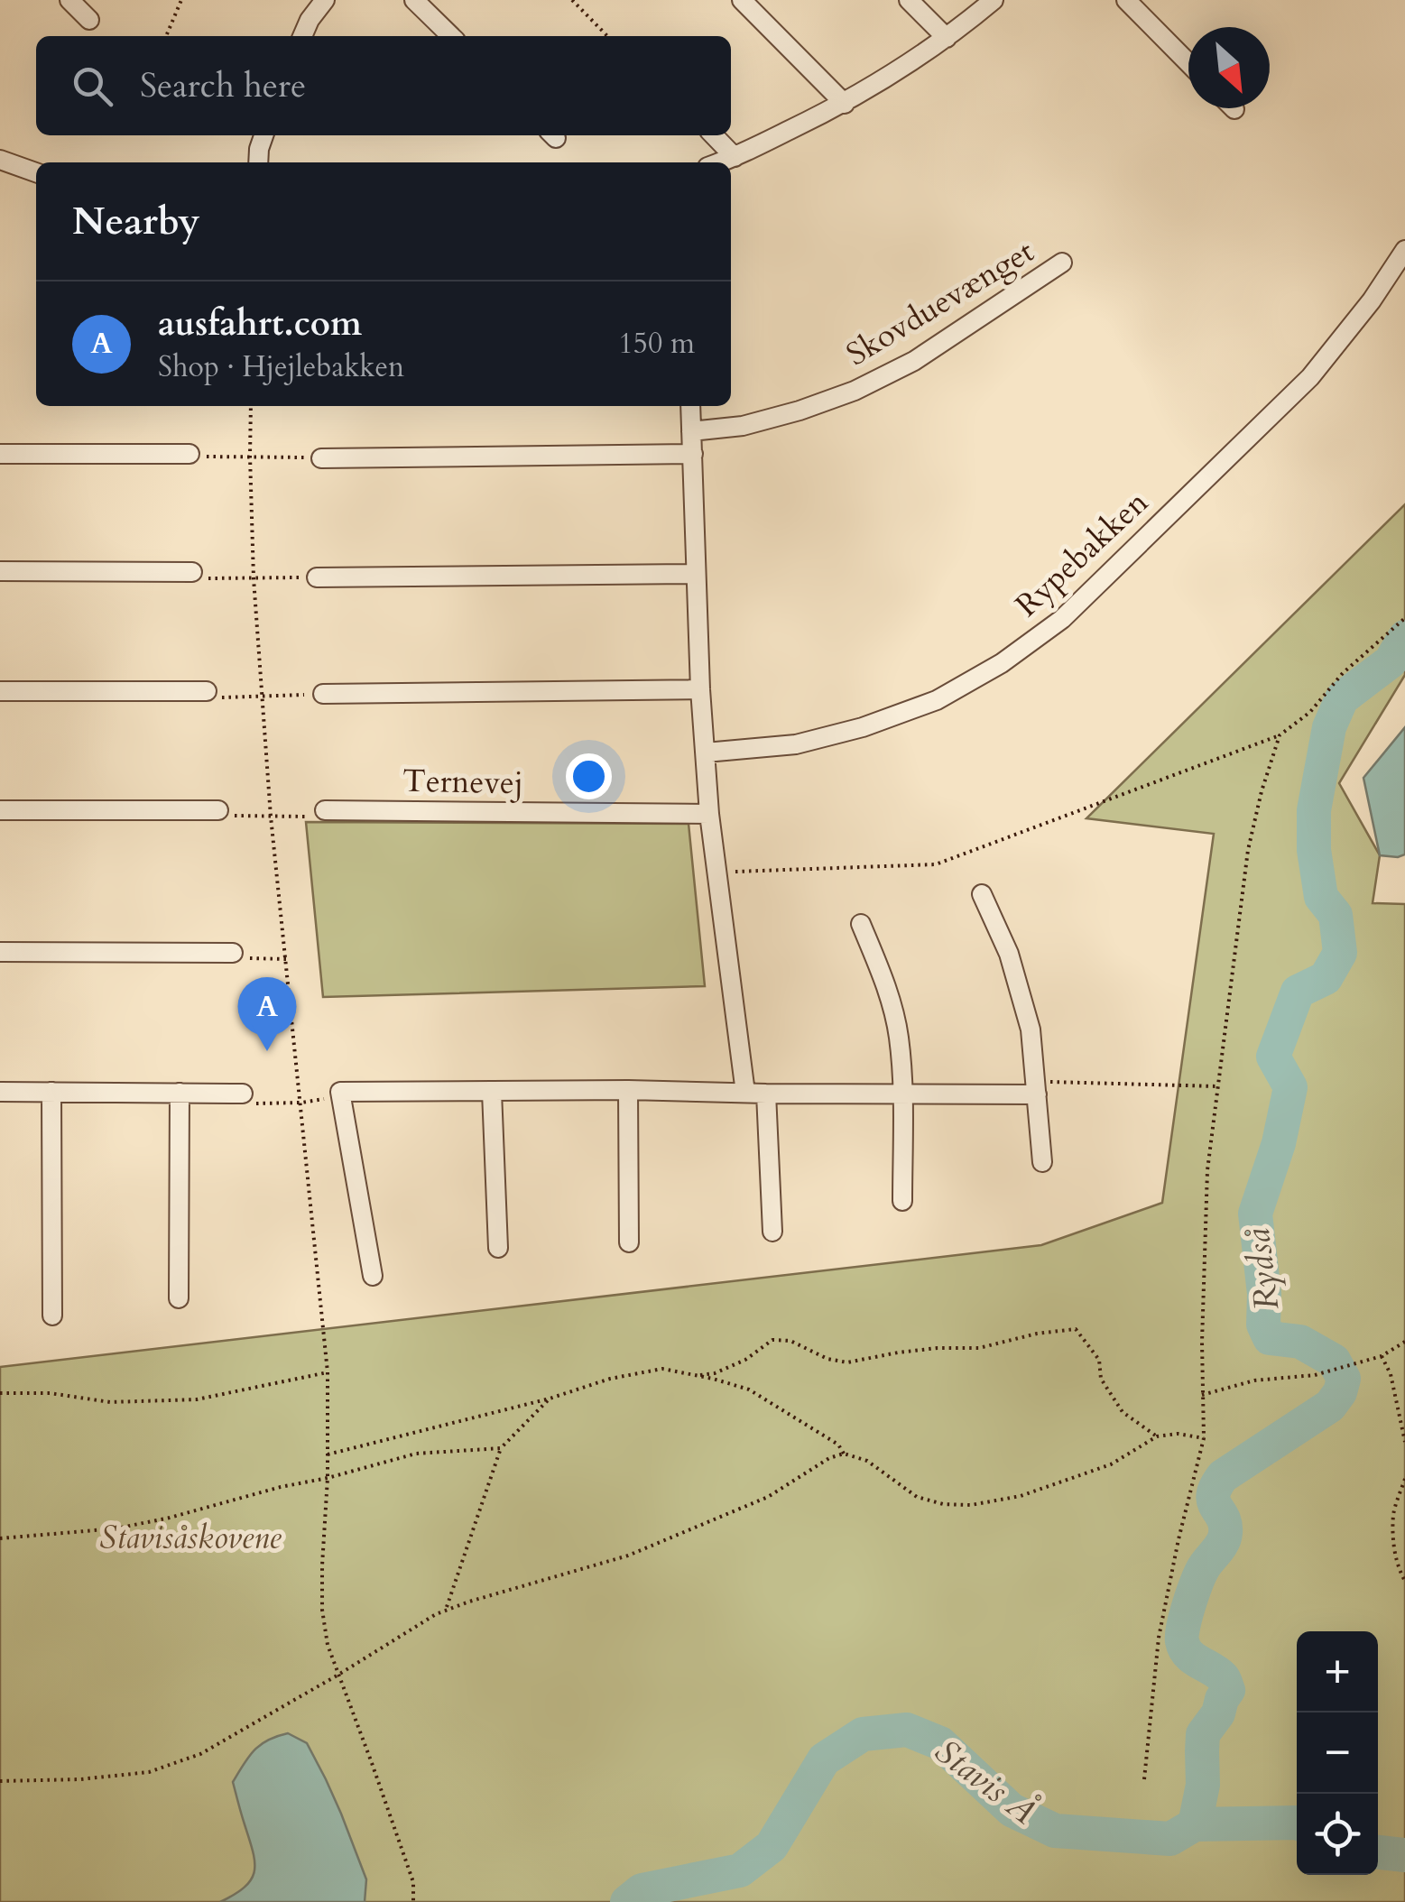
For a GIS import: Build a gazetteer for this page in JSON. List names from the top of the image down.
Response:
{
  "streets": {
    "street": ["Skovduevænget", "Rypebakken", "Ternevej"]
  },
  "water": ["Rydså", "Stavis Å"],
  "parks": ["Stavisåskovene"],
  "north": "bottom right",
  "page": {
    "search": "Search here",
    "heading": "Nearby",
    "list": [
      {
        "mark": "A",
        "name": "ausfahrt.com",
        "note": "Shop · Hjejlebakken",
        "value": "150 m"
      }
    ],
    "pins": "A",
    "map_buttons": ["+", "−"]
  }
}
